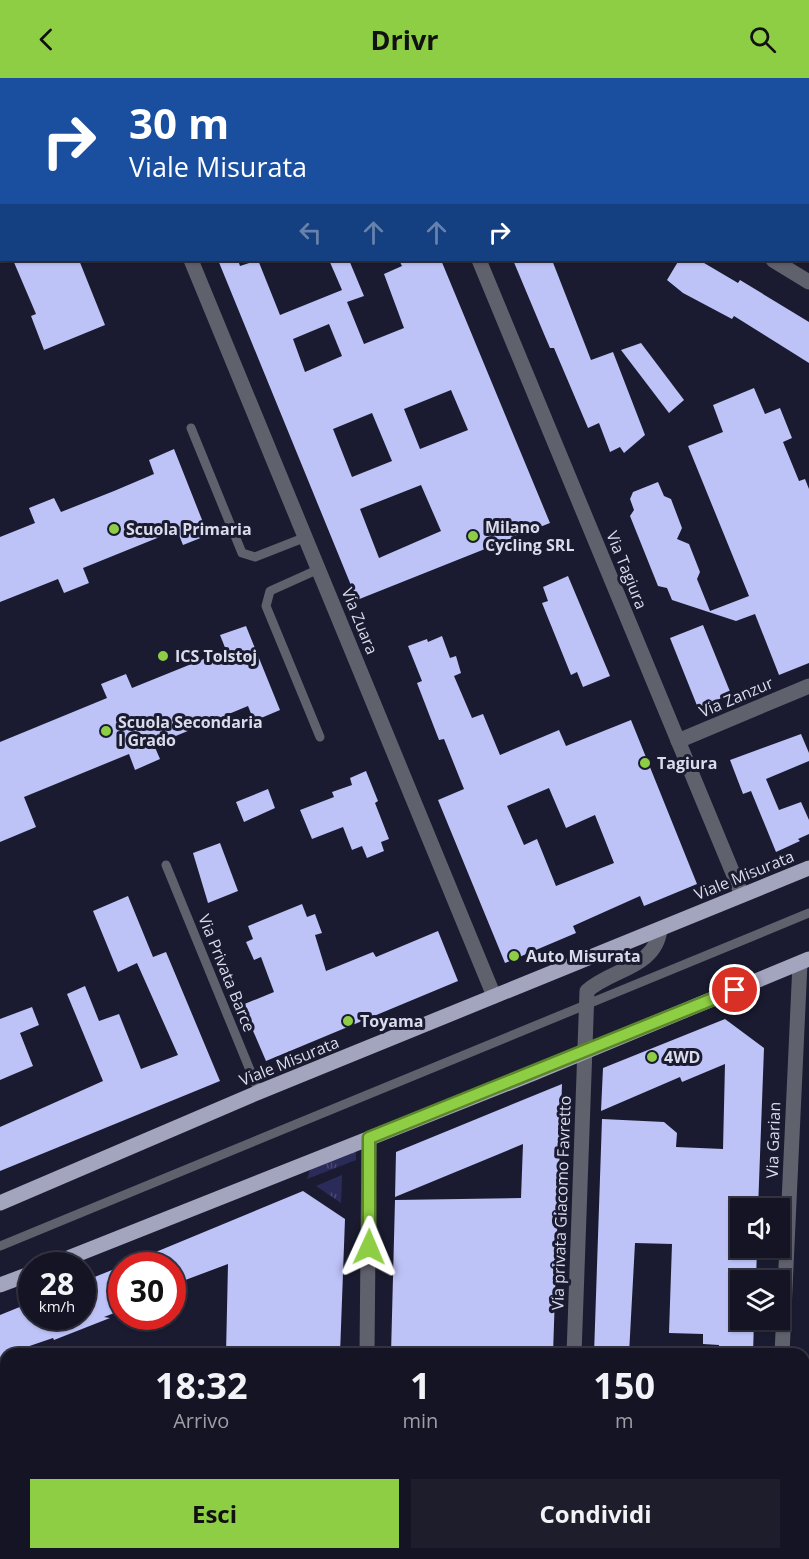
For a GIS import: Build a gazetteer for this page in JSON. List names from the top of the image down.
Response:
{
  "streets": {
    "main road": ["Viale Misurata"],
    "street": [
      "Via Tagiura",
      "Via Zuara",
      "Via Zanzur",
      "Via Garian",
      "Via privata Giacomo Favretto"
    ],
    "lane": ["Via Privata Barce"]
  },
  "crossings": [
    ["Via Tagiura", "Via Zanzur"],
    ["Via Tagiura", "Viale Misurata"],
    ["Via Zuara", "Viale Misurata"],
    ["Viale Misurata", "Via Privata Barce"]
  ],
  "places": [
    "Scuola Primaria",
    "Milano Cycling SRL",
    "ICS Tolstoj",
    "Scuola Secondaria I Grado",
    "Tagiura",
    "Auto Misurata",
    "Toyama",
    "4WD"
  ],
  "page": {
    "header": "Drivr",
    "turn": ["30 m", "Viale Misurata"],
    "speed": "28 km/h",
    "limit": "30",
    "eta": [
      "18:32",
      "Arrivo",
      "1",
      "min",
      "150",
      "m"
    ],
    "buttons": ["Esci", "Condividi"]
  }
}
